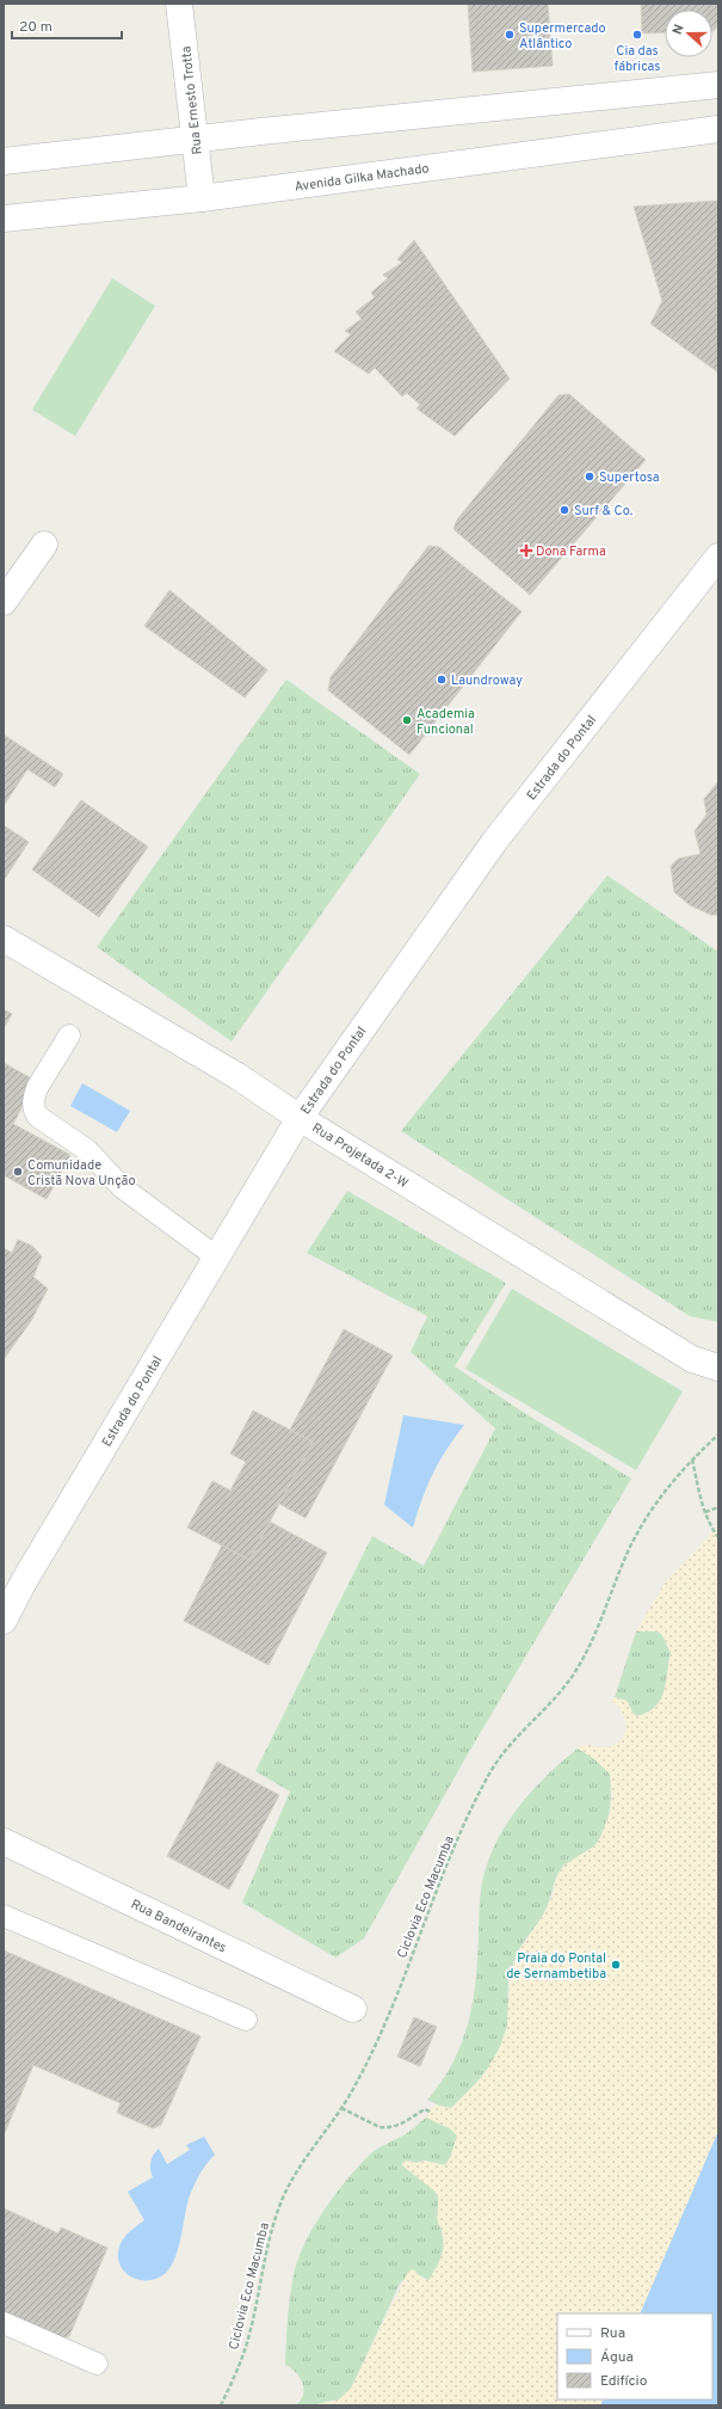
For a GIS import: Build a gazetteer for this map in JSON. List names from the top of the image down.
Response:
{
  "streets": {
    "street": [
      "Rua Ernesto Trotta",
      "Avenida Gilka Machado",
      "Estrada do Pontal",
      "Rua Projetada 2-W",
      "Rua Bandeirantes"
    ],
    "path": ["Ciclovia Eco Macumba"]
  },
  "crossings": [
    ["Rua Ernesto Trotta", "Avenida Gilka Machado"],
    ["Estrada do Pontal", "Rua Projetada 2-W"]
  ],
  "places": {
    "other": [
      "Supermercado Atlântico",
      "Cia das fábricas",
      "Supertosa",
      "Surf & Co.",
      "Laundroway",
      "Academia Funcional",
      "Comunidade Cristã Nova Unção",
      "Praia do Pontal de Sernambetiba"
    ],
    "health": ["Dona Farma"]
  },
  "legend": ["Rua", "Água", "Edifício"],
  "scale_bar": "20 m",
  "north": "left"
}
